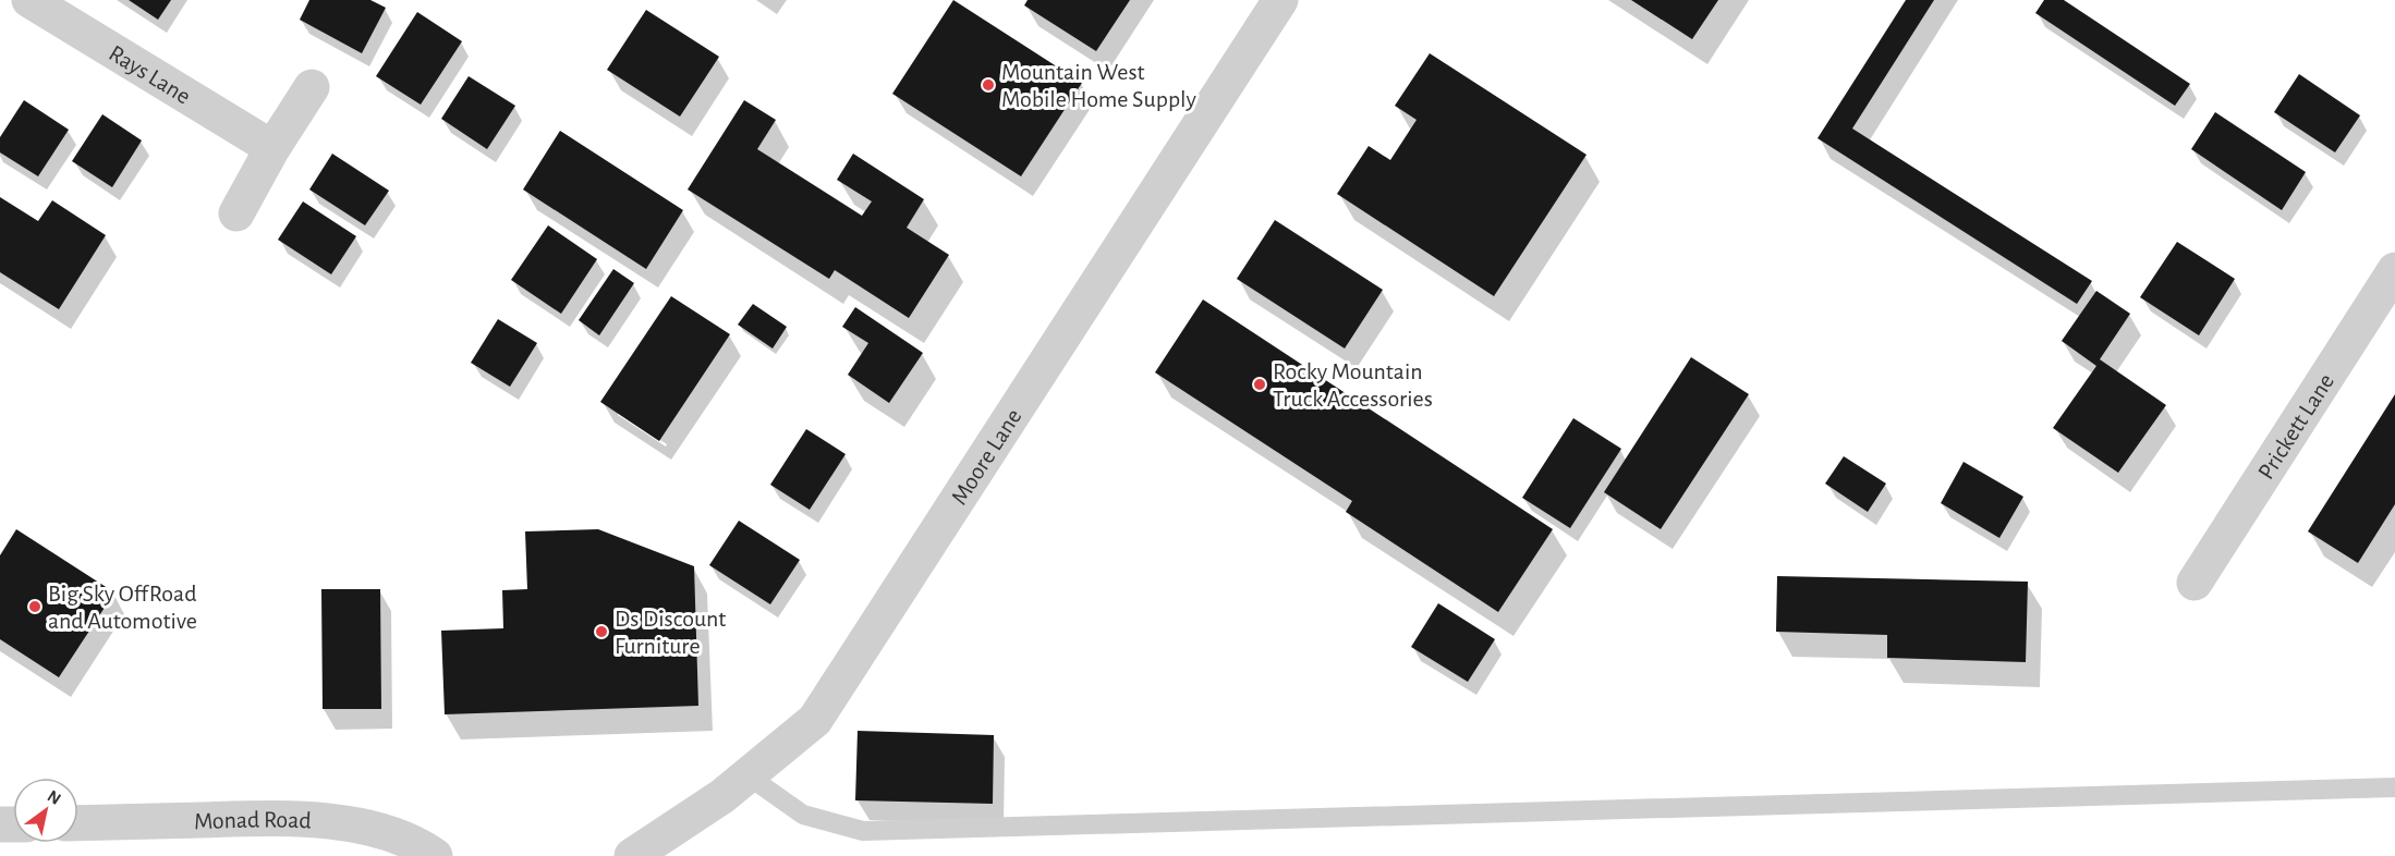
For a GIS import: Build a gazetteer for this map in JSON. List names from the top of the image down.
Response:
{
  "streets": {
    "street": [
      "Rays Lane",
      "Prickett Lane",
      "Moore Lane",
      "Monad Road"
    ]
  },
  "places": [
    "Mountain West Mobile Home Supply",
    "Rocky Mountain Truck Accessories",
    "Big Sky OffRoad and Automotive",
    "Ds Discount Furniture"
  ],
  "north": "top right"
}
